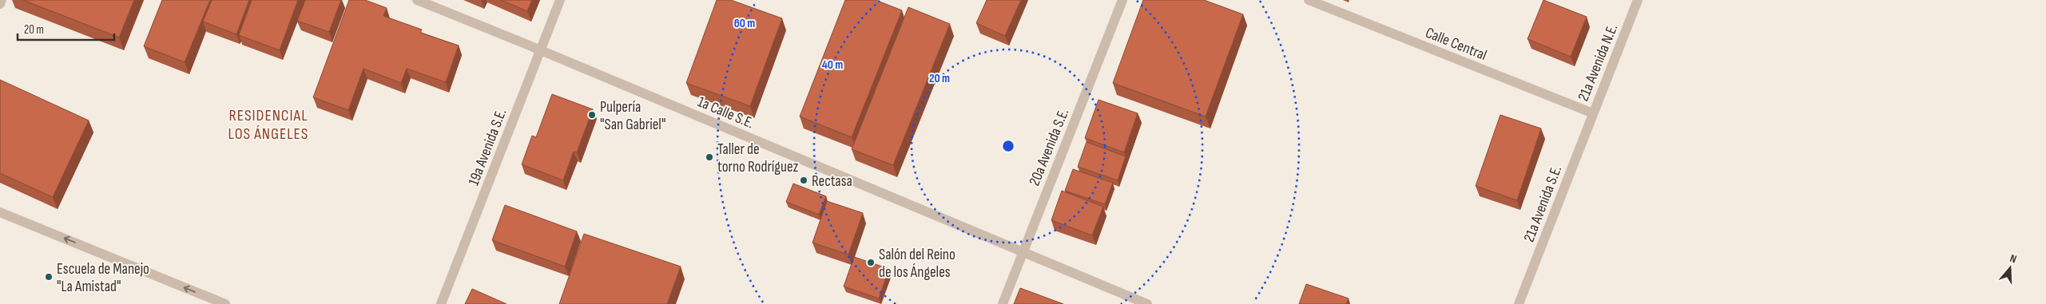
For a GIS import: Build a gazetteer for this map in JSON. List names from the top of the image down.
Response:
{
  "streets": {
    "street": [
      "Calle Central",
      "21a Avenida N.E.",
      "1a Calle S.E.",
      "19a Avenida S.E.",
      "20a Avenida S.E.",
      "21a Avenida S.E."
    ]
  },
  "crossings": [
    ["Calle Central", "21a Avenida N.E."],
    ["Calle Central", "21a Avenida S.E."],
    ["21a Avenida N.E.", "21a Avenida S.E."],
    ["1a Calle S.E.", "19a Avenida S.E."],
    ["1a Calle S.E.", "20a Avenida S.E."]
  ],
  "districts": ["RESIDENCIAL LOS ÁNGELES"],
  "places": [
    "Pulpería \"San Gabriel\"",
    "Taller de torno Rodríguez",
    "Rectasa",
    "Salón del Reino de los Ángeles",
    "Escuela de Manejo \"La Amistad\""
  ],
  "scale_bar": "20 m",
  "north": "top",
  "rings": ["60 m", "40 m", "20 m"]
}
